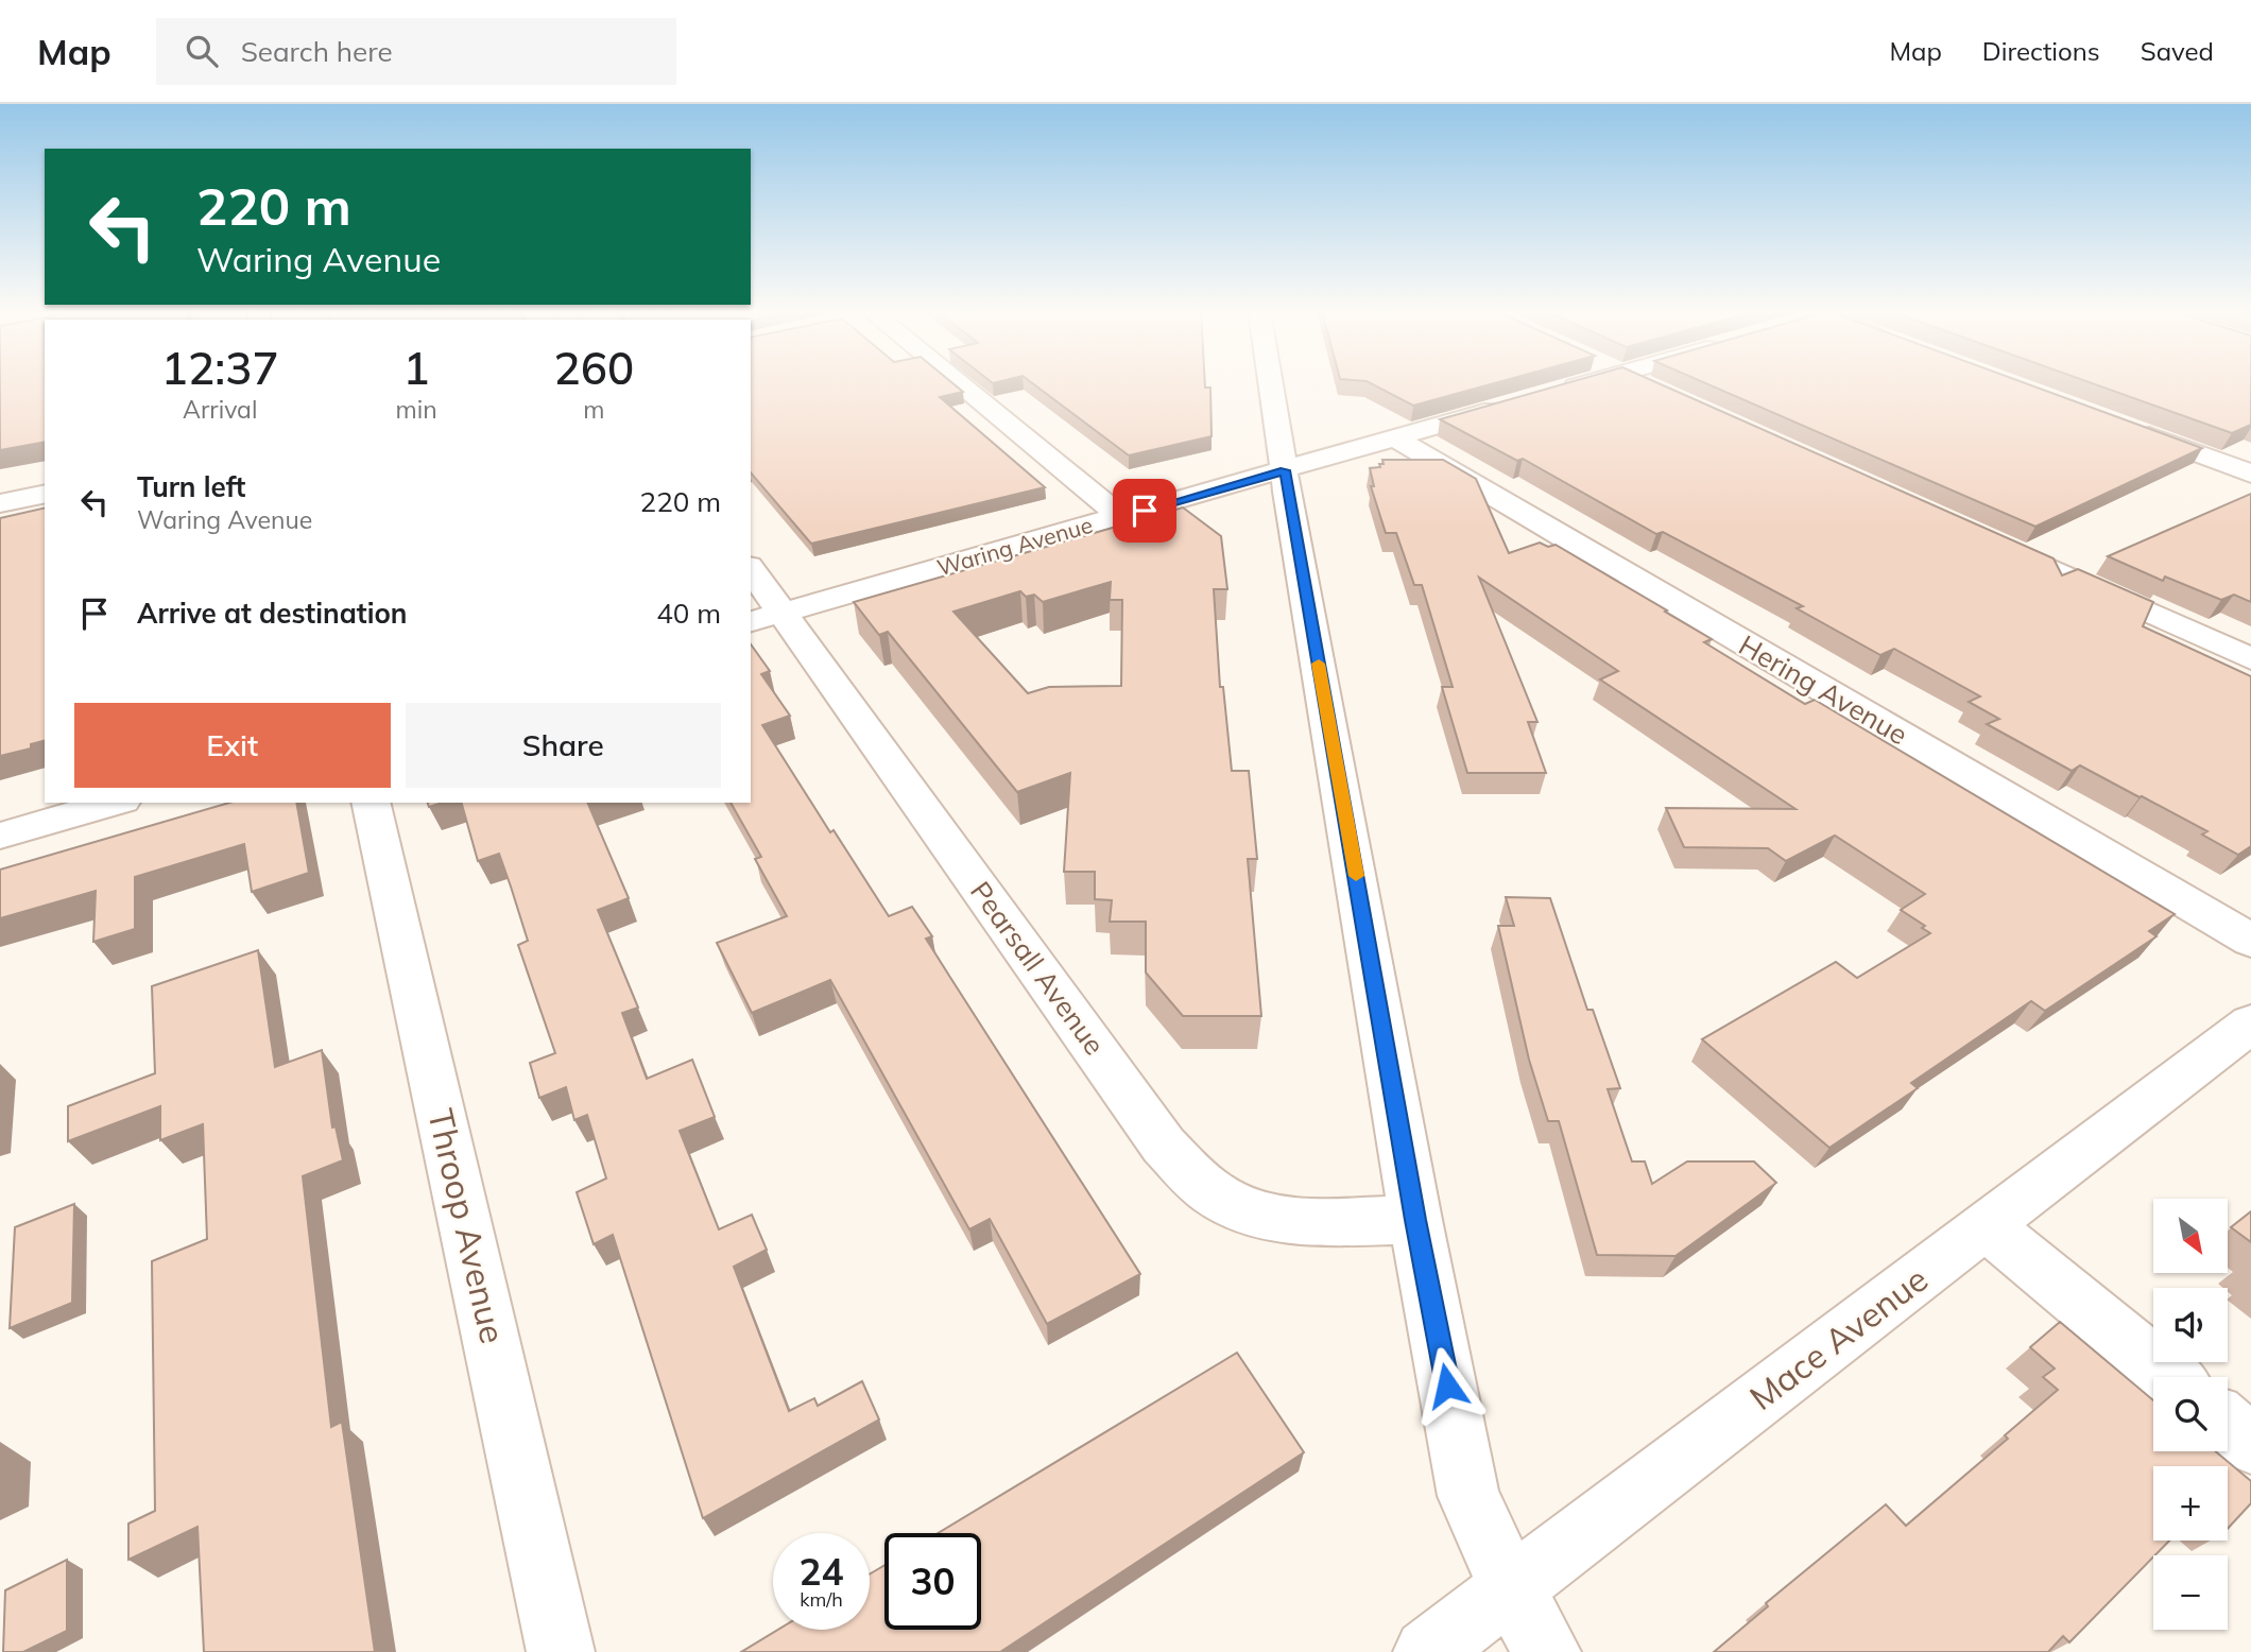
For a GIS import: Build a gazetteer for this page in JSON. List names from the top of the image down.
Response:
{
  "streets": {
    "street": [
      "Waring Avenue",
      "Hering Avenue",
      "Pearsall Avenue",
      "Throop Avenue",
      "Mace Avenue"
    ]
  },
  "crossings": [
    ["Waring Avenue", "Hering Avenue"],
    ["Waring Avenue", "Pearsall Avenue"]
  ],
  "north": "bottom right",
  "page": {
    "header": "Map",
    "search": "Search here",
    "nav": ["Map", "Directions", "Saved"],
    "turn": ["220 m", "Waring Avenue"],
    "eta": [
      "12:37",
      "Arrival",
      "1",
      "min",
      "260",
      "m"
    ],
    "list": [
      {
        "name": "Turn left",
        "note": "Waring Avenue",
        "value": "220 m"
      },
      {
        "name": "Arrive at destination",
        "value": "40 m"
      }
    ],
    "buttons": ["Exit", "Share"],
    "map_buttons": ["+", "−"],
    "speed": "24 km/h",
    "limit": "30"
  }
}
